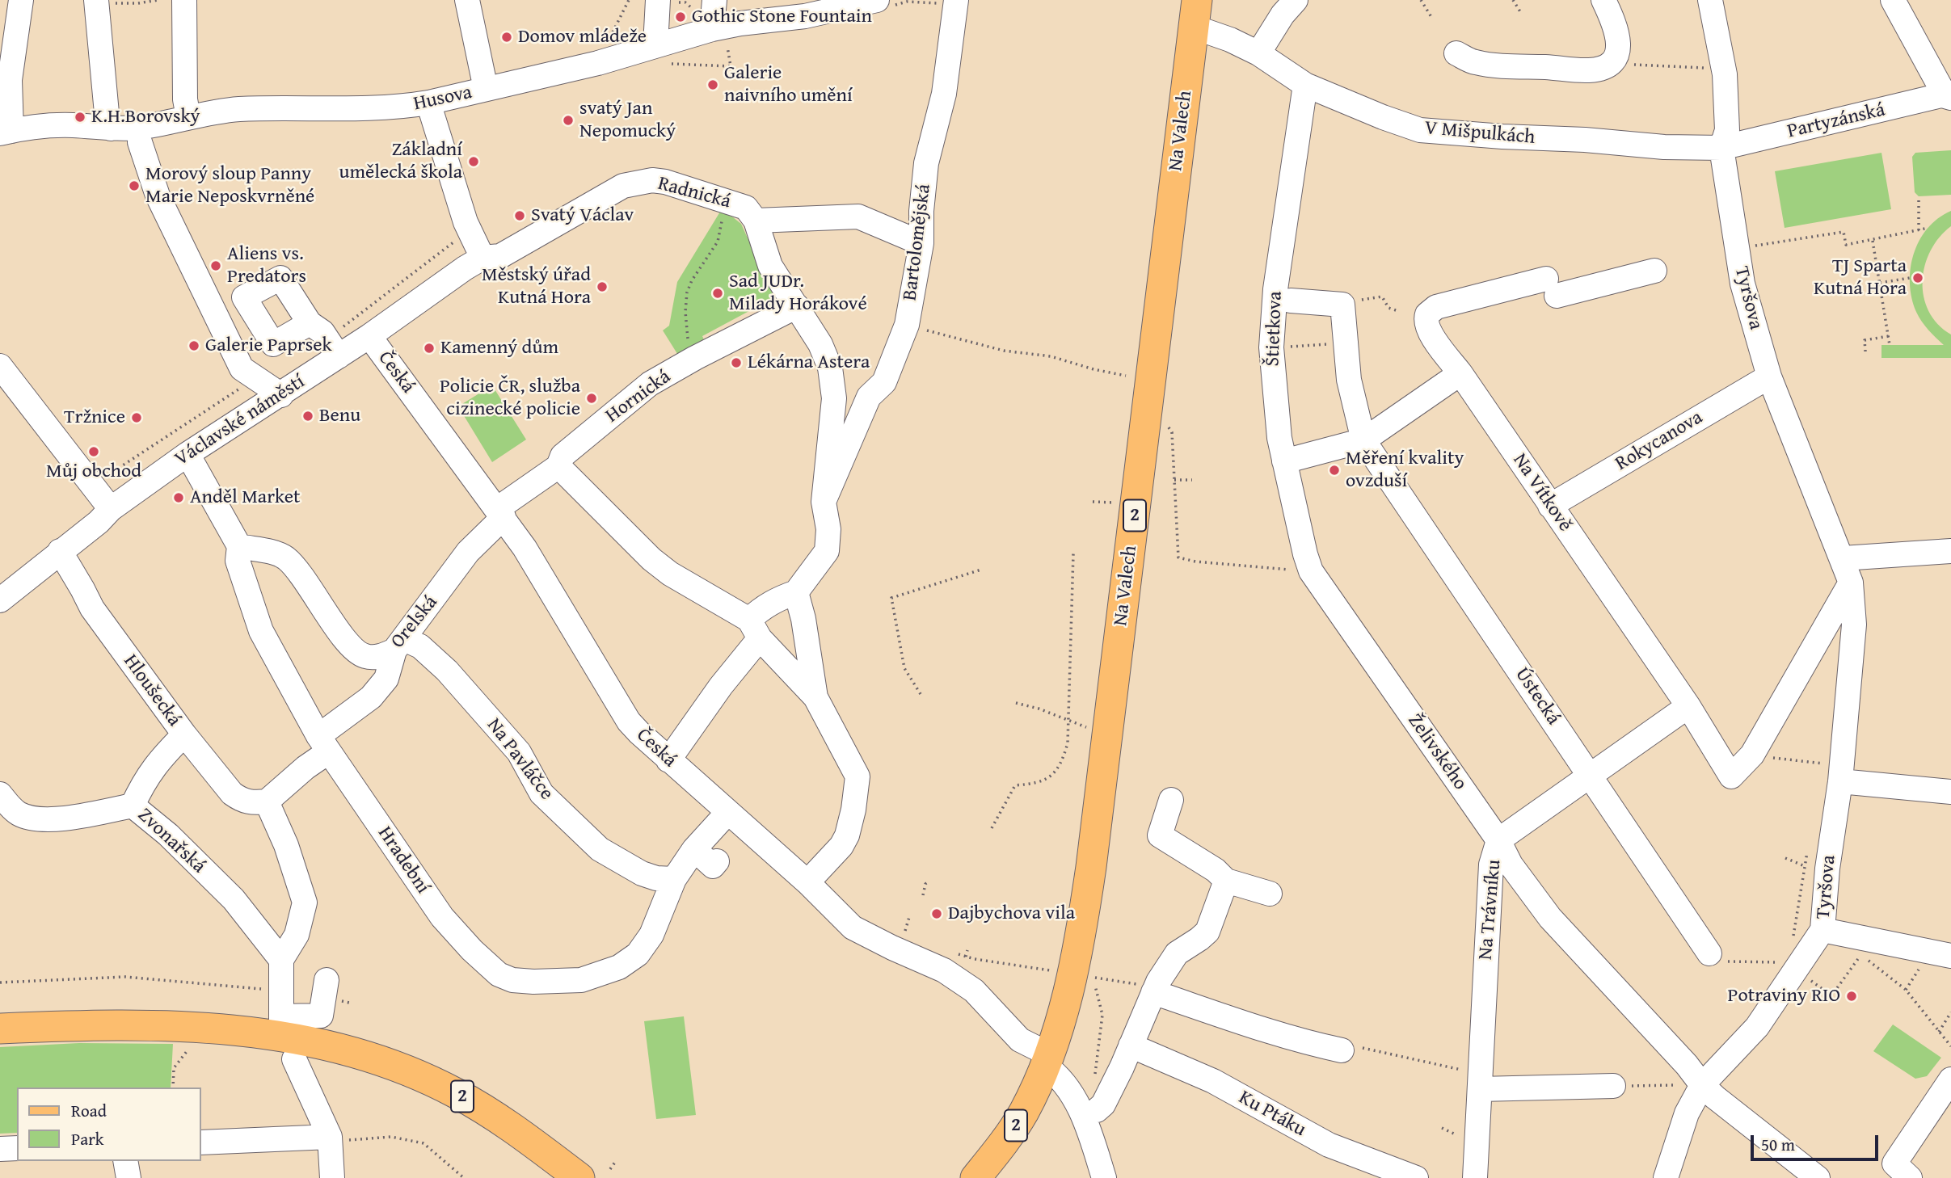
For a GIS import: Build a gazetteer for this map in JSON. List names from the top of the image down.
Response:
{
  "streets": {
    "main road": ["Na Valech", "2"],
    "street": [
      "Husova",
      "Partyzánská",
      "V Mišpulkách",
      "Radnická",
      "Bartolomějská",
      "Tyršova",
      "Štietkova",
      "Česká",
      "Hornická",
      "Václavské náměstí",
      "Rokycanova",
      "Na Vítkově",
      "Orelská",
      "Hloušecká",
      "Ústecká",
      "Želivského",
      "Na Pavláčce",
      "Zvonařská",
      "Hradební",
      "Na Trávníku",
      "Ku Ptáku"
    ]
  },
  "crossings": [
    ["Partyzánská", "V Mišpulkách"],
    ["Partyzánská", "Tyršova"],
    ["Na Valech", "V Mišpulkách"],
    ["Na Valech", "Česká"],
    ["Na Valech", "2"],
    ["V Mišpulkách", "Tyršova"],
    ["V Mišpulkách", "Štietkova"],
    ["Radnická", "Bartolomějská"],
    ["Radnická", "Hornická"],
    ["Radnická", "Václavské náměstí"],
    ["Tyršova", "Rokycanova"],
    ["Tyršova", "Želivského"],
    ["Štietkova", "Želivského"],
    ["Česká", "Hornická"],
    ["Česká", "Václavské náměstí"],
    ["Česká", "2"],
    ["Česká", "Orelská"],
    ["Česká", "Hradební"],
    ["Hornická", "Orelská"],
    ["Václavské náměstí", "Hloušecká"],
    ["Václavské náměstí", "Hradební"],
    ["Rokycanova", "Na Vítkově"],
    ["Na Vítkově", "Na Trávníku"],
    ["Orelská", "Na Pavláčce"],
    ["Orelská", "Hradební"],
    ["Ústecká", "Na Trávníku"],
    ["Želivského", "Na Trávníku"],
    ["Na Pavláčce", "Hradební"]
  ],
  "places": [
    "Gothic Stone Fountain",
    "Domov mládeže",
    "Galerie naivního umění",
    "K.H.Borovský",
    "svatý Jan Nepomucký",
    "Základní umělecká škola",
    "Morový sloup Panny Marie Neposkvrněné",
    "Svatý Václav",
    "Aliens vs. Predators",
    "TJ Sparta Kutná Hora",
    "Městský úřad Kutná Hora",
    "Sad JUDr. Milady Horákové",
    "Galerie Paprsek",
    "Kamenný dům",
    "Lékárna Astera",
    "Policie ČR, služba cizinecké policie",
    "Benu",
    "Tržnice",
    "Můj obchod",
    "Měření kvality ovzduší",
    "Anděl Market",
    "Dajbychova vila",
    "Potraviny RIO"
  ],
  "legend": ["Road", "Park"],
  "scale_bar": "50 m"
}
